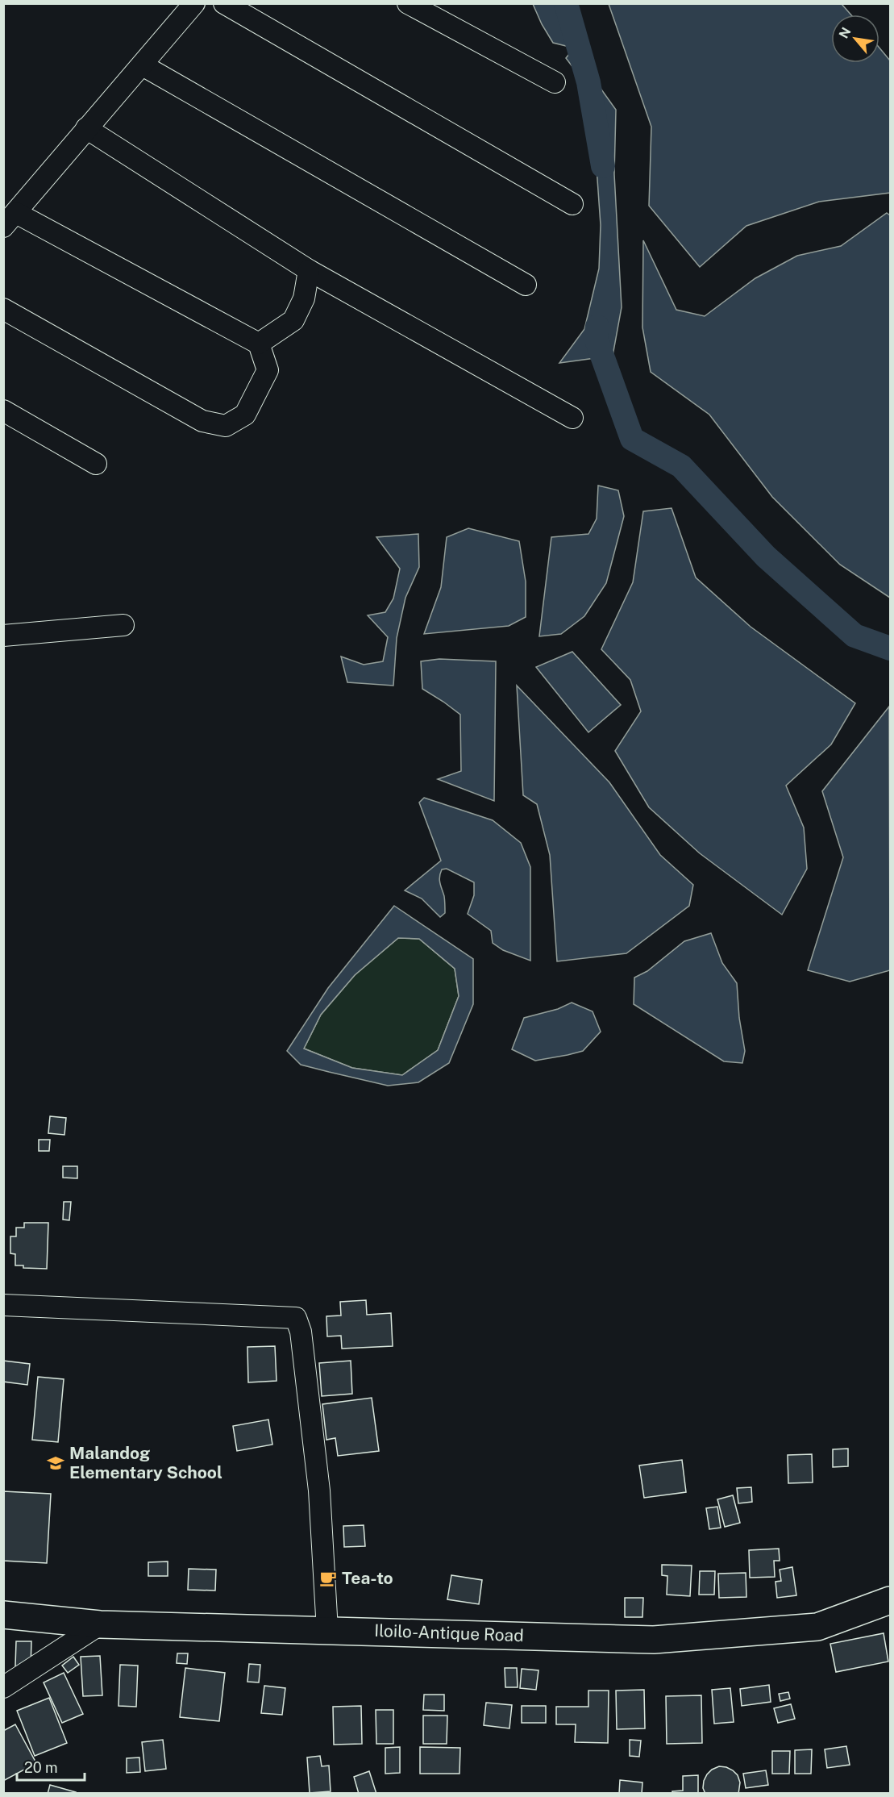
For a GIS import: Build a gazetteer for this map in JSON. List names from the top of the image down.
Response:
{
  "streets": {
    "main road": ["Iloilo-Antique Road"]
  },
  "places": {
    "school or university": ["Malandog Elementary School"],
    "cafe": ["Tea-to"]
  },
  "scale_bar": "20 m",
  "north": "top left"
}
